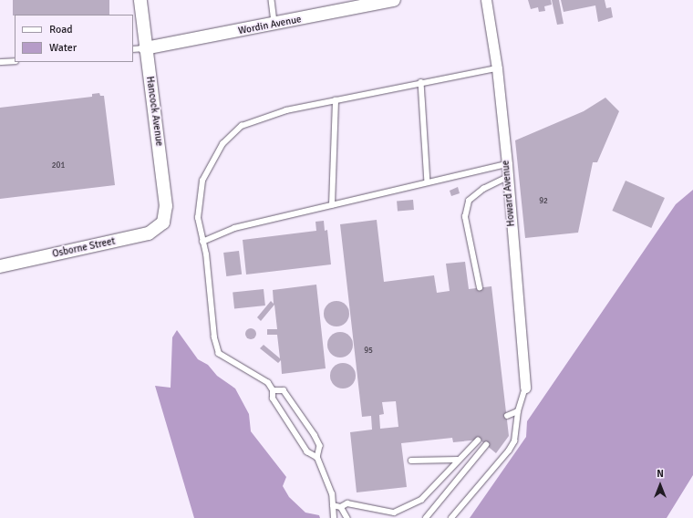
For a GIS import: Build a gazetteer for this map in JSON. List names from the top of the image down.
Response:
{
  "streets": {
    "street": [
      "Wordin Avenue",
      "Hancock Avenue",
      "Howard Avenue",
      "Osborne Street"
    ]
  },
  "crossings": [
    ["Wordin Avenue", "Hancock Avenue"],
    ["Hancock Avenue", "Osborne Street"]
  ],
  "house_numbers": ["201", "92", "95"],
  "legend": ["Road", "Water"],
  "north": "top"
}
